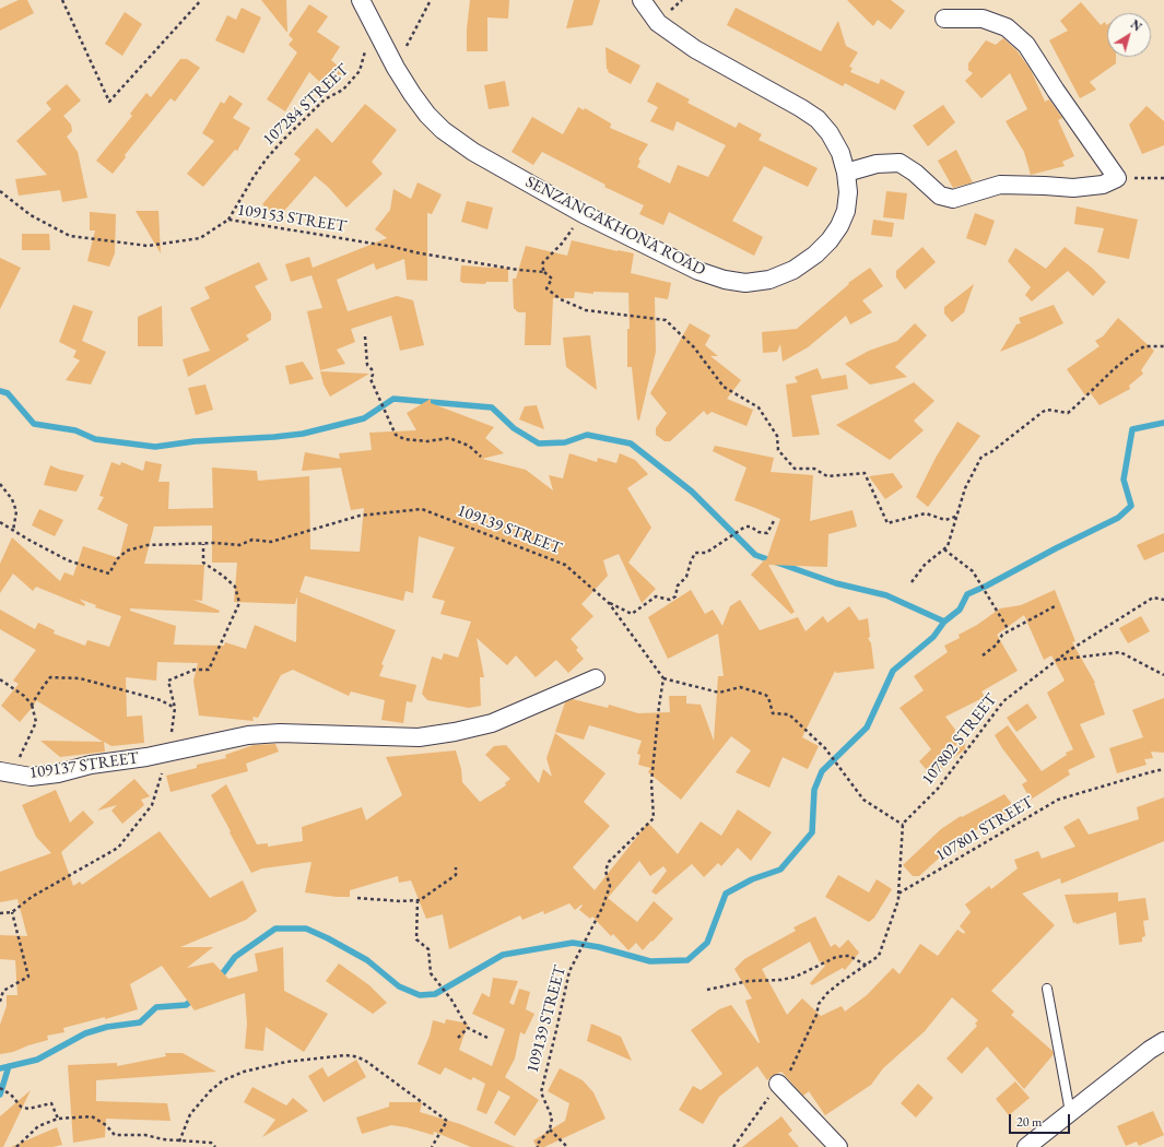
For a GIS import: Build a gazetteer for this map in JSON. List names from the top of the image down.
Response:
{
  "streets": {
    "street": ["SENZANGAKHONA ROAD", "109137 STREET"],
    "path": [
      "107284 STREET",
      "109153 STREET",
      "109139 STREET",
      "107802 STREET",
      "107801 STREET"
    ]
  },
  "crossings": [
    ["107284 STREET", "109153 STREET"],
    ["107284 STREET", "SENZANGAKHONA ROAD"]
  ],
  "scale_bar": "20 m",
  "north": "top right"
}
